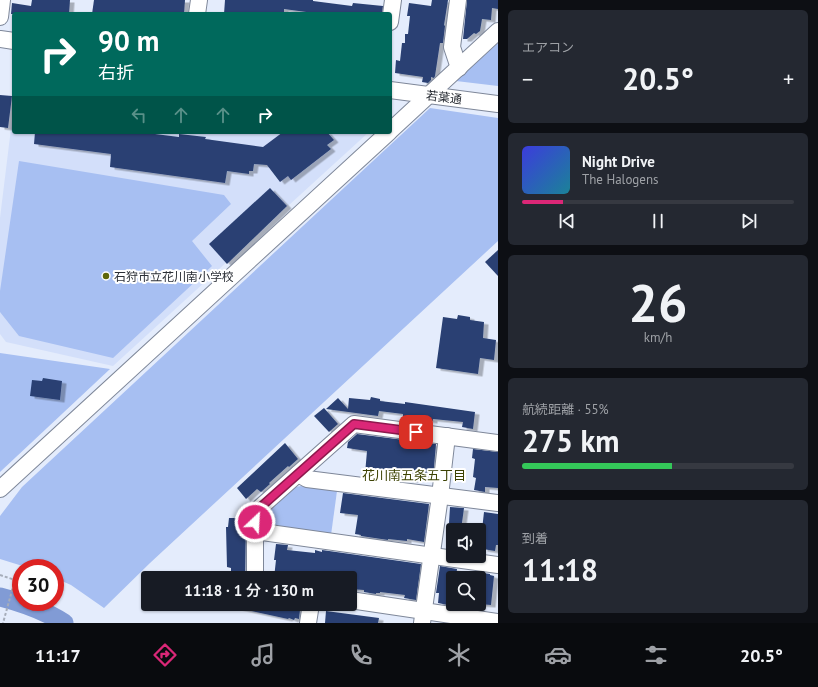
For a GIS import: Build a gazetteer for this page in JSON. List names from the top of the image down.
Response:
{
  "streets": {
    "street": ["若葉通"]
  },
  "districts": ["花川南五条五丁目"],
  "places": ["石狩市立花川南小学校"],
  "page": {
    "tile": [
      "エアコン",
      ["26", "km/h"],
      ["航続距離 · 55%", "275 km"],
      ["到着", "11:18"]
    ],
    "turn": ["90 m", "右折"],
    "heat": ["−", "20.5°", "+"],
    "song": ["Night Drive", "The Halogens"],
    "limit": "30",
    "trip": "11:18 · 1 分 · 130 m",
    "tabs": ["11:17", "20.5°"]
  }
}
